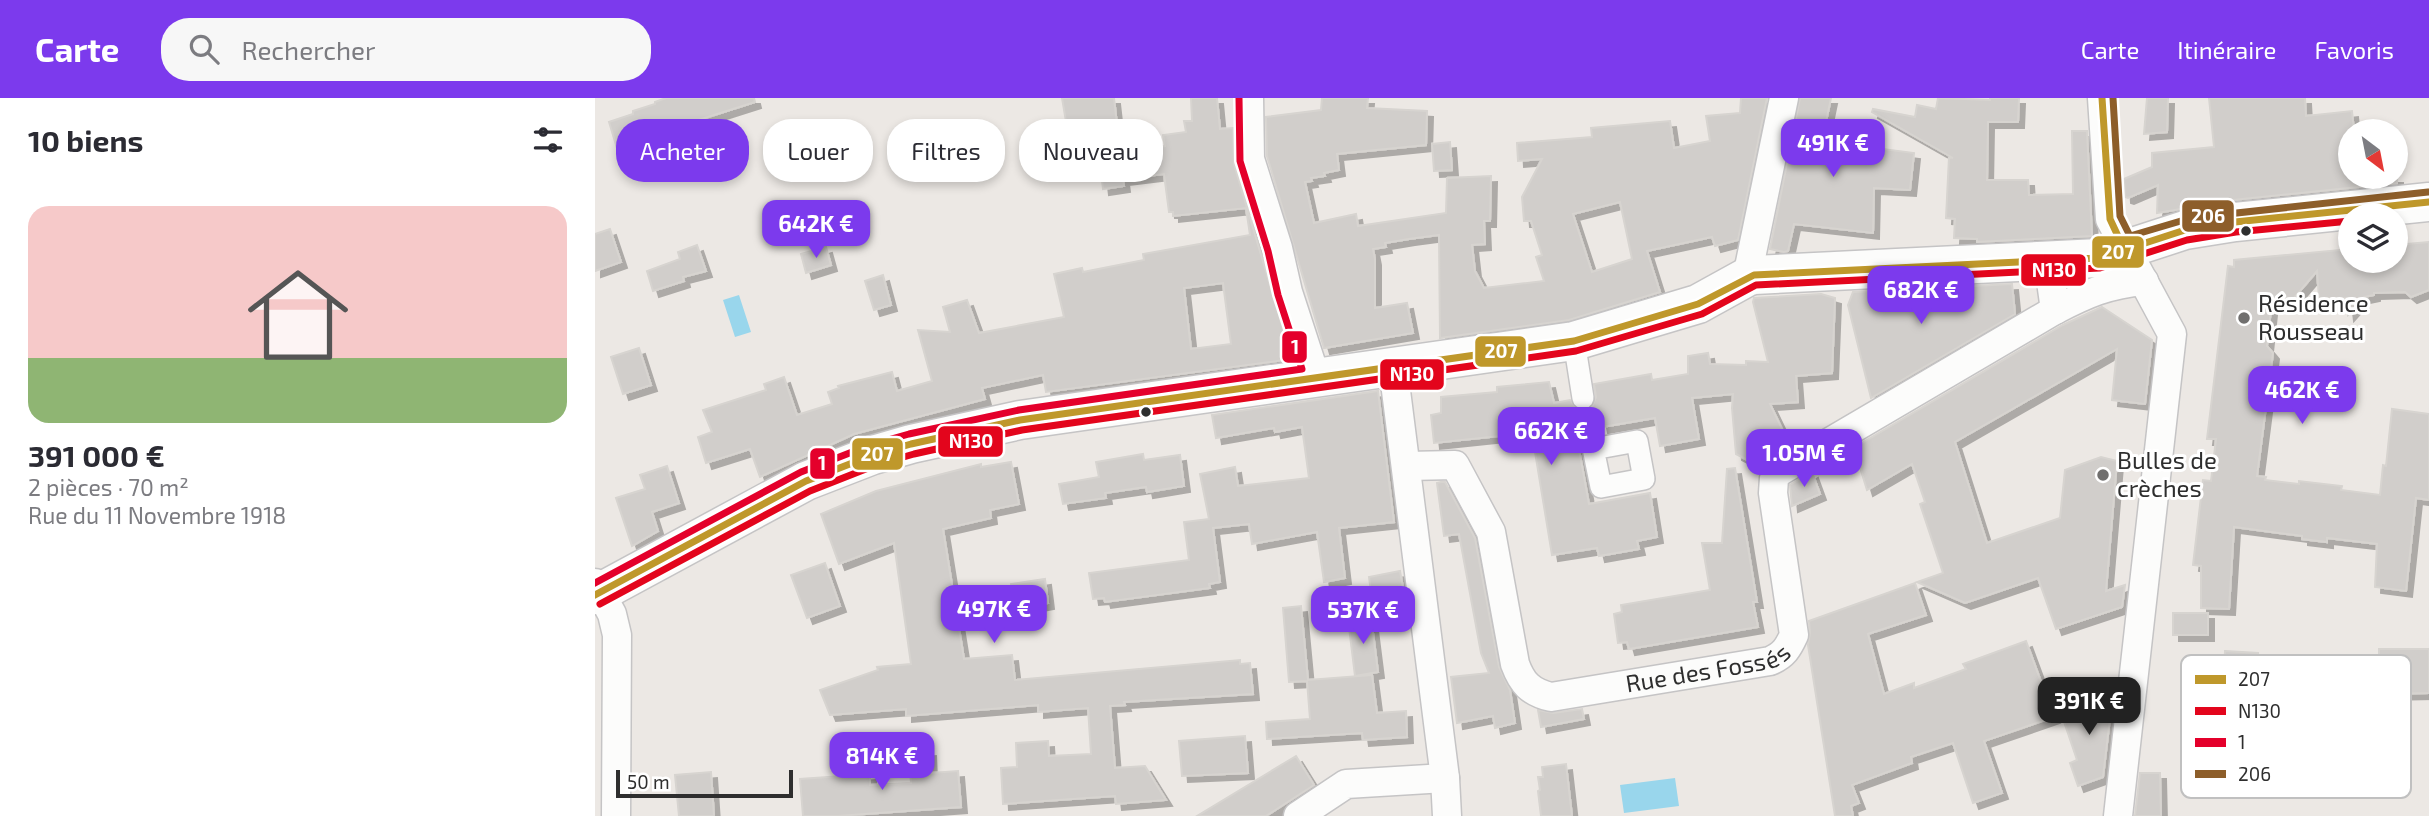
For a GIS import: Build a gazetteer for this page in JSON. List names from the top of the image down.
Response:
{
  "streets": {
    "street": ["Rue des Fossés"]
  },
  "places": ["Résidence Rousseau", "Bulles de crèches"],
  "lines": [
    "transit line 207",
    "transit line 1",
    "transit line 206",
    "transit line N130"
  ],
  "legend": [
    "207",
    "N130",
    "1",
    "206"
  ],
  "scale_bar": "50 m",
  "north": "bottom right",
  "page": {
    "header": "Carte",
    "search": "Rechercher",
    "nav": ["Carte", "Itinéraire", "Favoris"],
    "heading": "10 biens",
    "price": [
      "491K €",
      "642K €",
      "682K €",
      "462K €",
      "662K €",
      "1.05M €",
      "497K €",
      "537K €",
      "391K €",
      "814K €"
    ],
    "chip": [
      "Acheter",
      "Louer",
      "Filtres",
      "Nouveau"
    ],
    "list": [
      {
        "name": "391 000 €",
        "note": "2 pièces · 70 m² · Rue du 11 Novembre 1918"
      }
    ],
    "scale": "50 m"
  }
}
